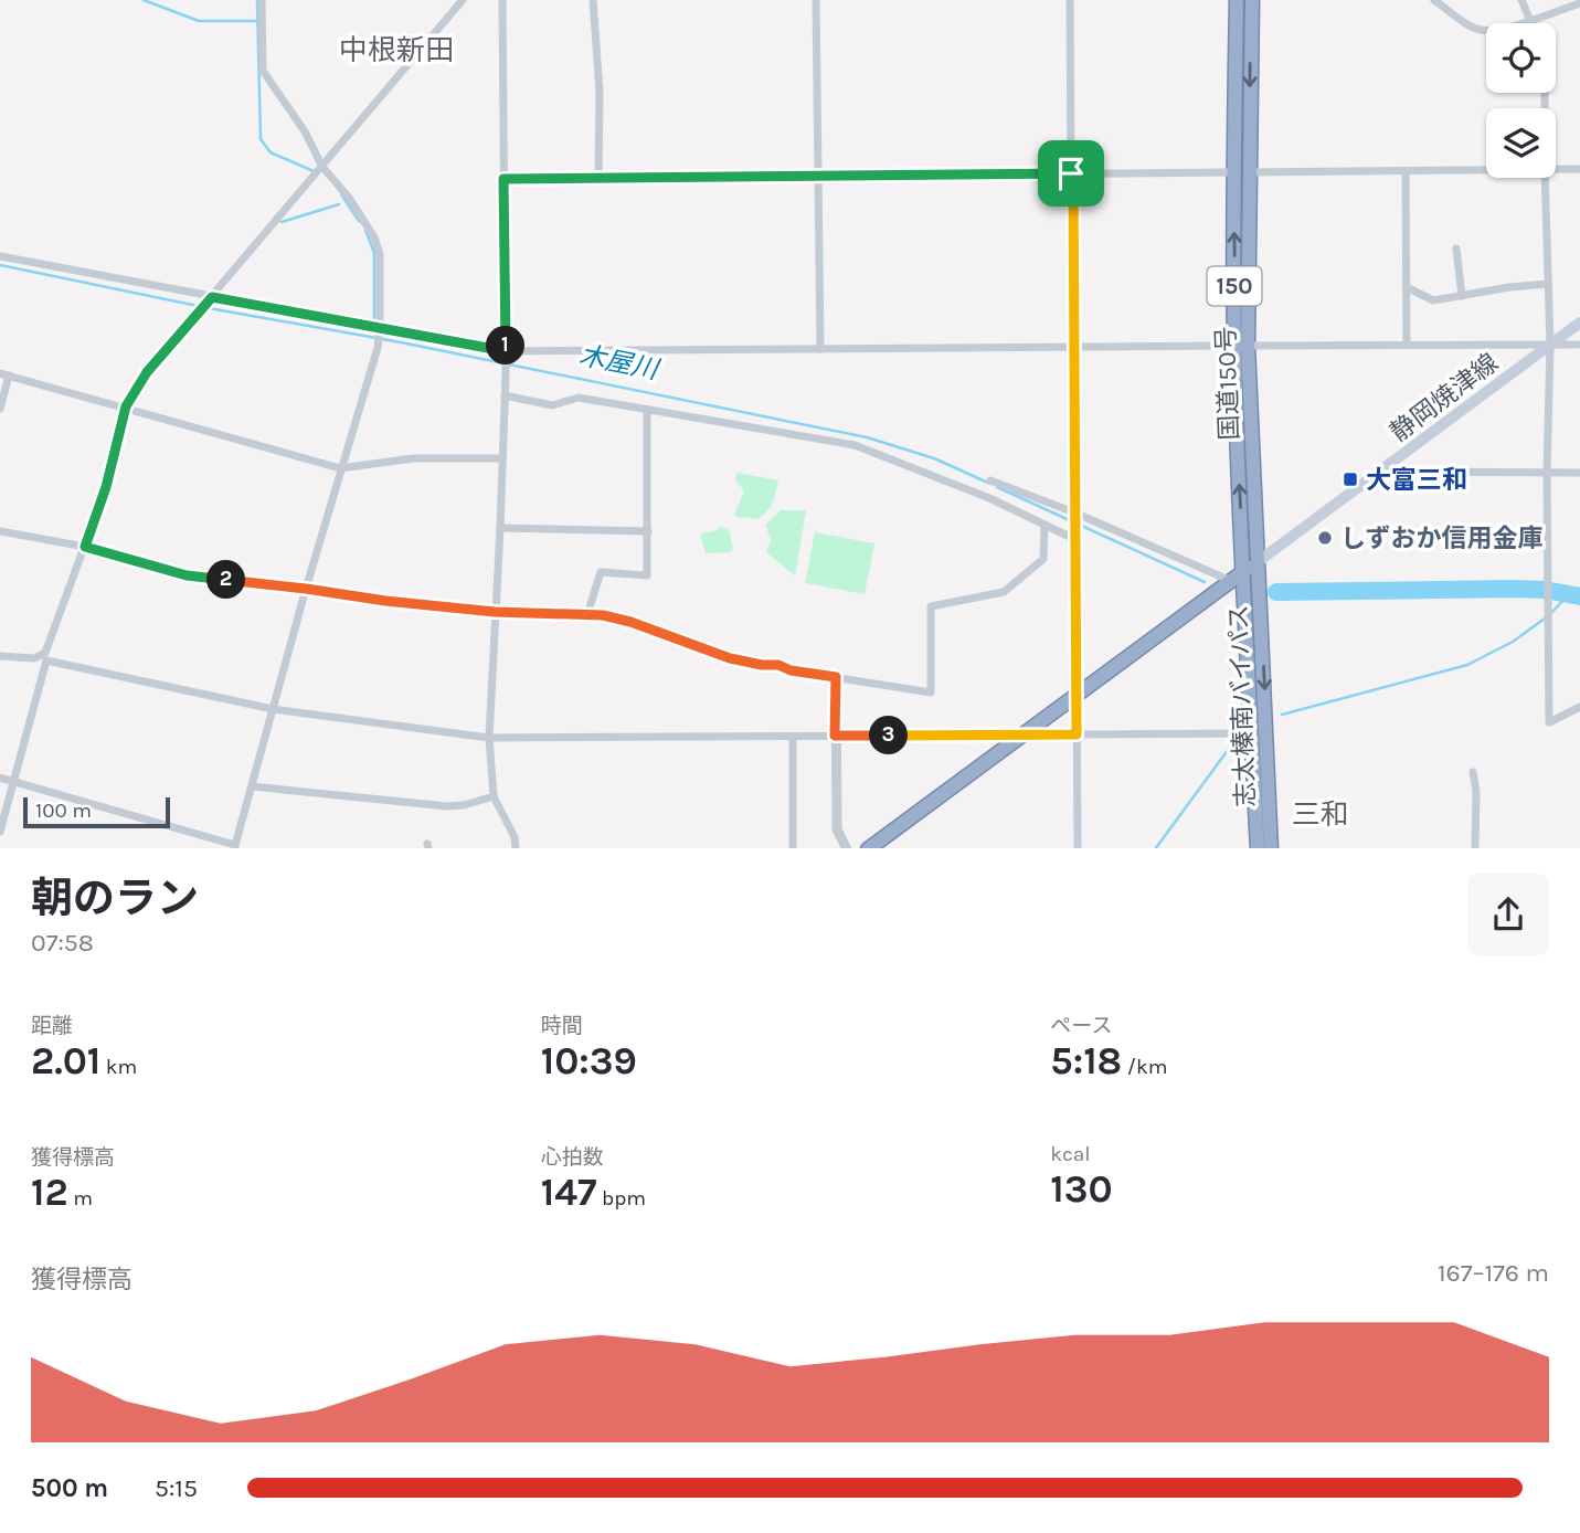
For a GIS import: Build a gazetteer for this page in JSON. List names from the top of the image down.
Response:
{
  "streets": {
    "highway": ["150", "国道150号", "志太榛南バイパス"],
    "main road": ["静岡焼津線"]
  },
  "crossings": [
    ["国道150号", "静岡焼津線"],
    ["国道150号", "志太榛南バイパス"],
    ["静岡焼津線", "志太榛南バイパス"]
  ],
  "districts": ["中根新田", "三和"],
  "water": ["木屋川"],
  "places": {
    "transit": ["大富三和"],
    "other": ["しずおか信用金庫"]
  },
  "scale_bar": "100 m",
  "page": {
    "pins": ["1", "2", "3"],
    "scale": "100 m",
    "heading": ["朝のラン", "07:58"],
    "stats": [
      ["距離", "2.01 km"],
      ["時間", "10:39"],
      ["ペース", "5:18 /km"],
      ["獲得標高", "12 m"],
      ["心拍数", "147 bpm"],
      ["kcal", "130"]
    ],
    "chart": ["獲得標高", "167–176 m"],
    "list": [
      {
        "name": "500 m",
        "note": "5:15"
      }
    ]
  }
}
